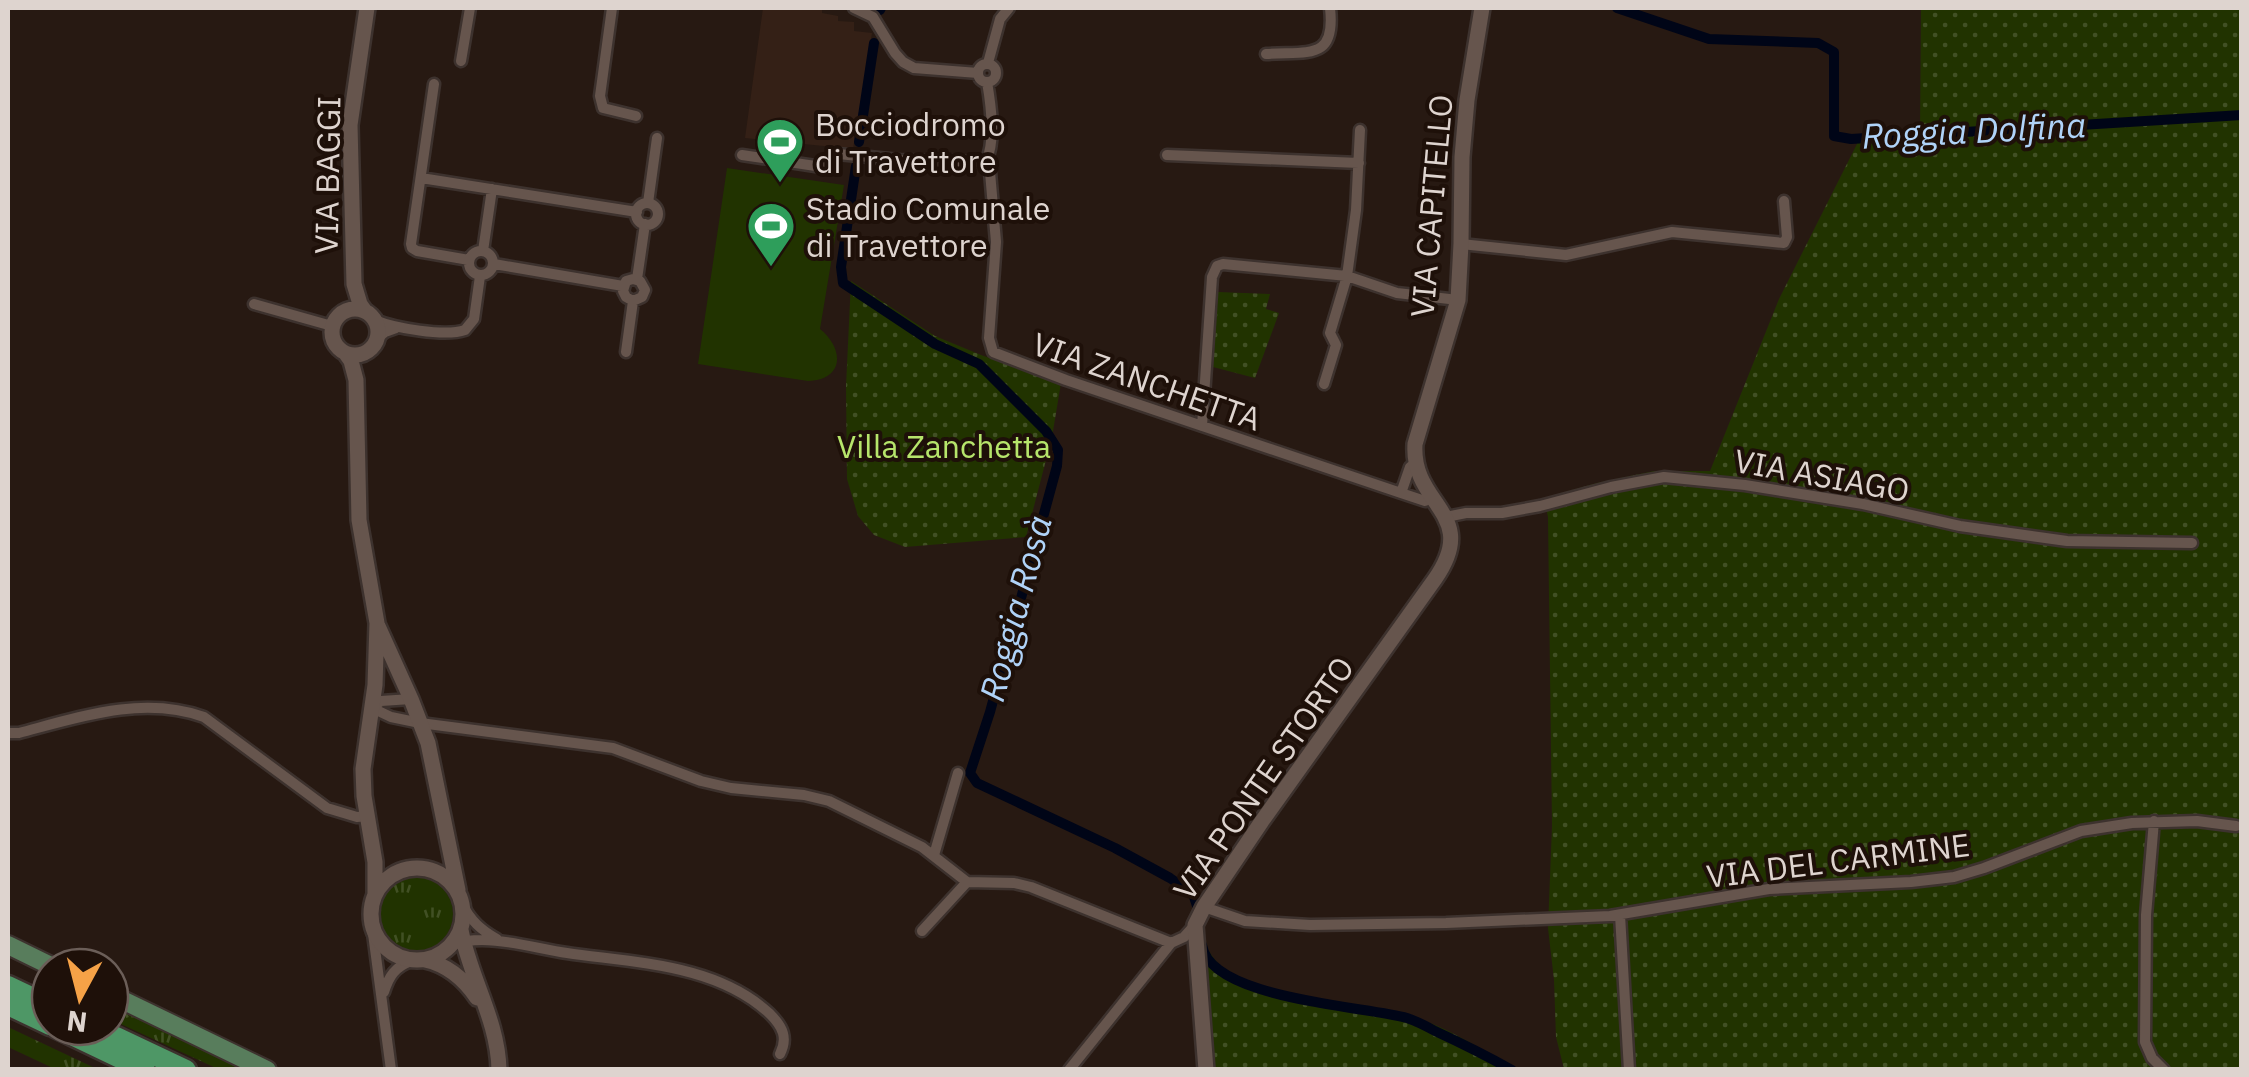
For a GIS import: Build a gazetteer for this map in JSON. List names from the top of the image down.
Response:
{
  "streets": {
    "main road": ["VIA BAGGI", "VIA CAPITELLO", "VIA PONTE STORTO"],
    "street": ["VIA ZANCHETTA", "VIA ASIAGO", "VIA DEL CARMINE"]
  },
  "crossings": [
    ["VIA CAPITELLO", "VIA ZANCHETTA"],
    ["VIA ASIAGO", "VIA PONTE STORTO"],
    ["VIA PONTE STORTO", "VIA DEL CARMINE"]
  ],
  "water": ["Roggia Dolfina", "Roggia Rosà"],
  "parks": ["Villa Zanchetta"],
  "places": {
    "sports": ["Bocciodromo di Travettore", "Stadio Comunale di Travettore"]
  },
  "north": "bottom"
}
